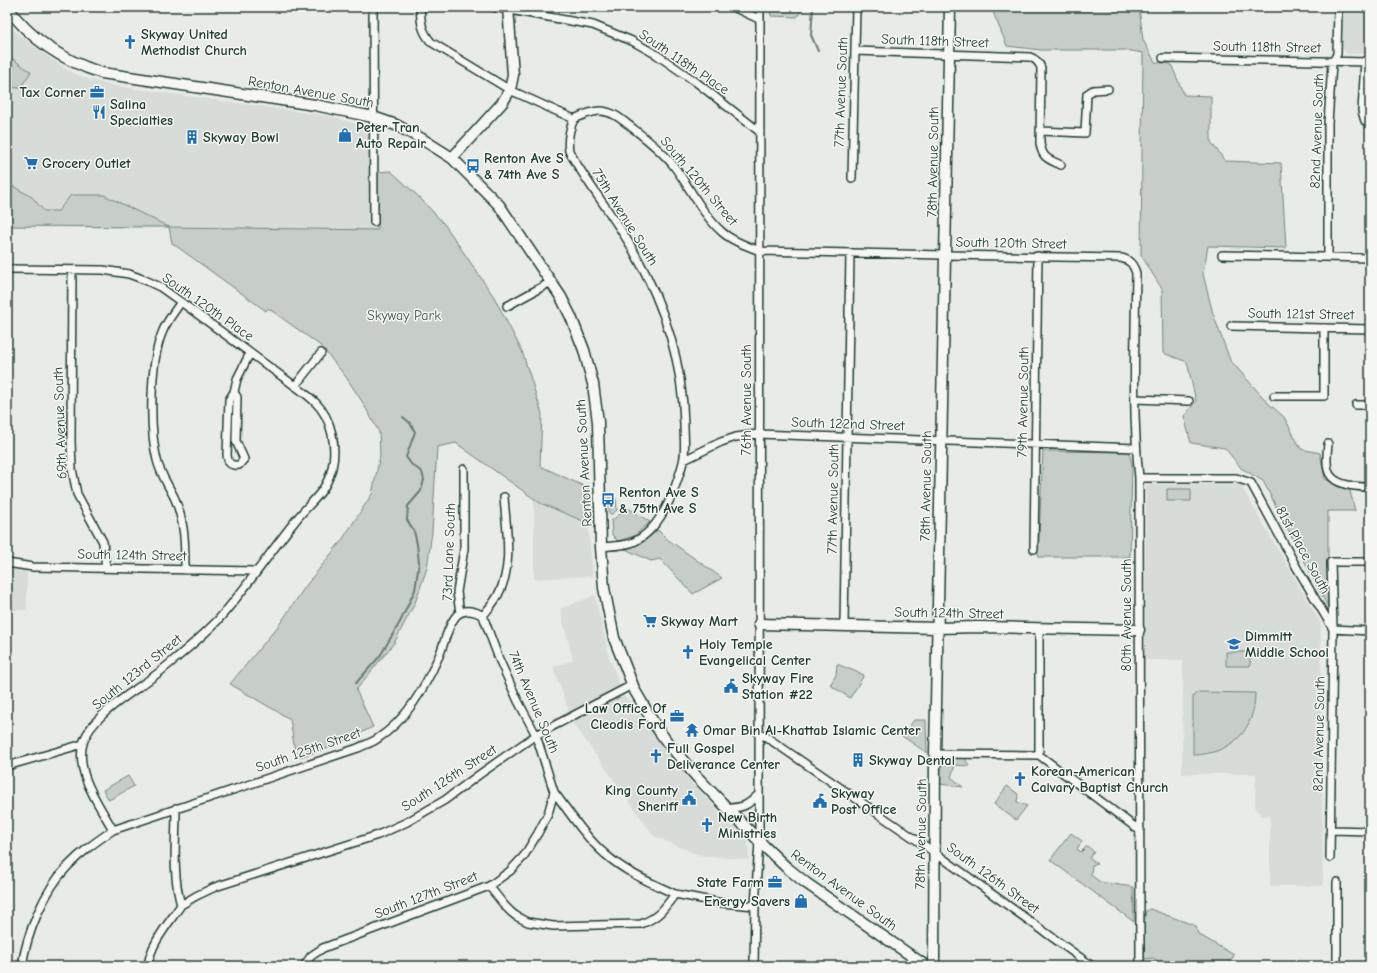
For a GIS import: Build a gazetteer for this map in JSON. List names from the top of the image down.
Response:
{
  "streets": {
    "street": [
      "South 118th Street",
      "South 118th Place",
      "Renton Avenue South",
      "77th Avenue South",
      "82nd Avenue South",
      "78th Avenue South",
      "South 120th Street",
      "75th Avenue South",
      "South 120th Place",
      "South 121st Street",
      "76th Avenue South",
      "79th Avenue South",
      "69th Avenue South",
      "South 122nd Street",
      "81st Place South",
      "73rd Lane South",
      "South 124th Street",
      "80th Avenue South",
      "South 123rd Street",
      "74th Avenue South",
      "South 125th Street",
      "South 126th Street",
      "South 127th Street"
    ]
  },
  "crossings": [
    ["South 118th Street", "77th Avenue South"],
    ["South 118th Street", "82nd Avenue South"],
    ["South 118th Street", "78th Avenue South"],
    ["South 118th Place", "76th Avenue South"],
    ["Renton Avenue South", "75th Avenue South"],
    ["Renton Avenue South", "76th Avenue South"],
    ["Renton Avenue South", "South 126th Street"],
    ["77th Avenue South", "South 120th Street"],
    ["77th Avenue South", "South 122nd Street"],
    ["77th Avenue South", "South 124th Street"],
    ["82nd Avenue South", "81st Place South"],
    ["78th Avenue South", "South 120th Street"],
    ["78th Avenue South", "South 122nd Street"],
    ["78th Avenue South", "South 124th Street"],
    ["78th Avenue South", "South 126th Street"],
    ["South 120th Street", "75th Avenue South"],
    ["South 120th Street", "76th Avenue South"],
    ["South 120th Street", "79th Avenue South"],
    ["South 120th Street", "80th Avenue South"],
    ["75th Avenue South", "South 122nd Street"],
    ["South 120th Place", "69th Avenue South"],
    ["South 120th Place", "South 124th Street"],
    ["South 120th Place", "South 123rd Street"],
    ["76th Avenue South", "South 122nd Street"],
    ["76th Avenue South", "South 124th Street"],
    ["76th Avenue South", "South 126th Street"],
    ["79th Avenue South", "South 122nd Street"],
    ["69th Avenue South", "South 124th Street"],
    ["South 122nd Street", "80th Avenue South"],
    ["81st Place South", "80th Avenue South"],
    ["73rd Lane South", "South 125th Street"],
    ["South 124th Street", "80th Avenue South"],
    ["South 124th Street", "South 123rd Street"],
    ["South 123rd Street", "South 125th Street"],
    ["74th Avenue South", "South 126th Street"]
  ],
  "parks": ["Skyway Park"],
  "places": {
    "church": [
      "Skyway United Methodist Church",
      "Holy Temple Evangelical Center",
      "Full Gospel Deliverance Center",
      "Korean-American Calvary Baptist Church",
      "New Birth Ministries"
    ],
    "office": ["Tax Corner", "Law Office Of Cleodis Ford", "State Farm"],
    "restaurant": ["Salina Specialties"],
    "shop": ["Peter Tran Auto Repair", "Energy Savers"],
    "building": ["Skyway Bowl", "Skyway Dental"],
    "supermarket": ["Grocery Outlet", "Skyway Mart"],
    "bus stop": ["Renton Ave S & 74th Ave S", "Renton Ave S & 75th Ave S"],
    "school or university": ["Dimmitt Middle School"],
    "public building": ["Skyway Fire Station #22", "King County Sheriff", "Skyway Post Office"],
    "temple": ["Omar Bin Al-Khattab Islamic Center"]
  }
}
